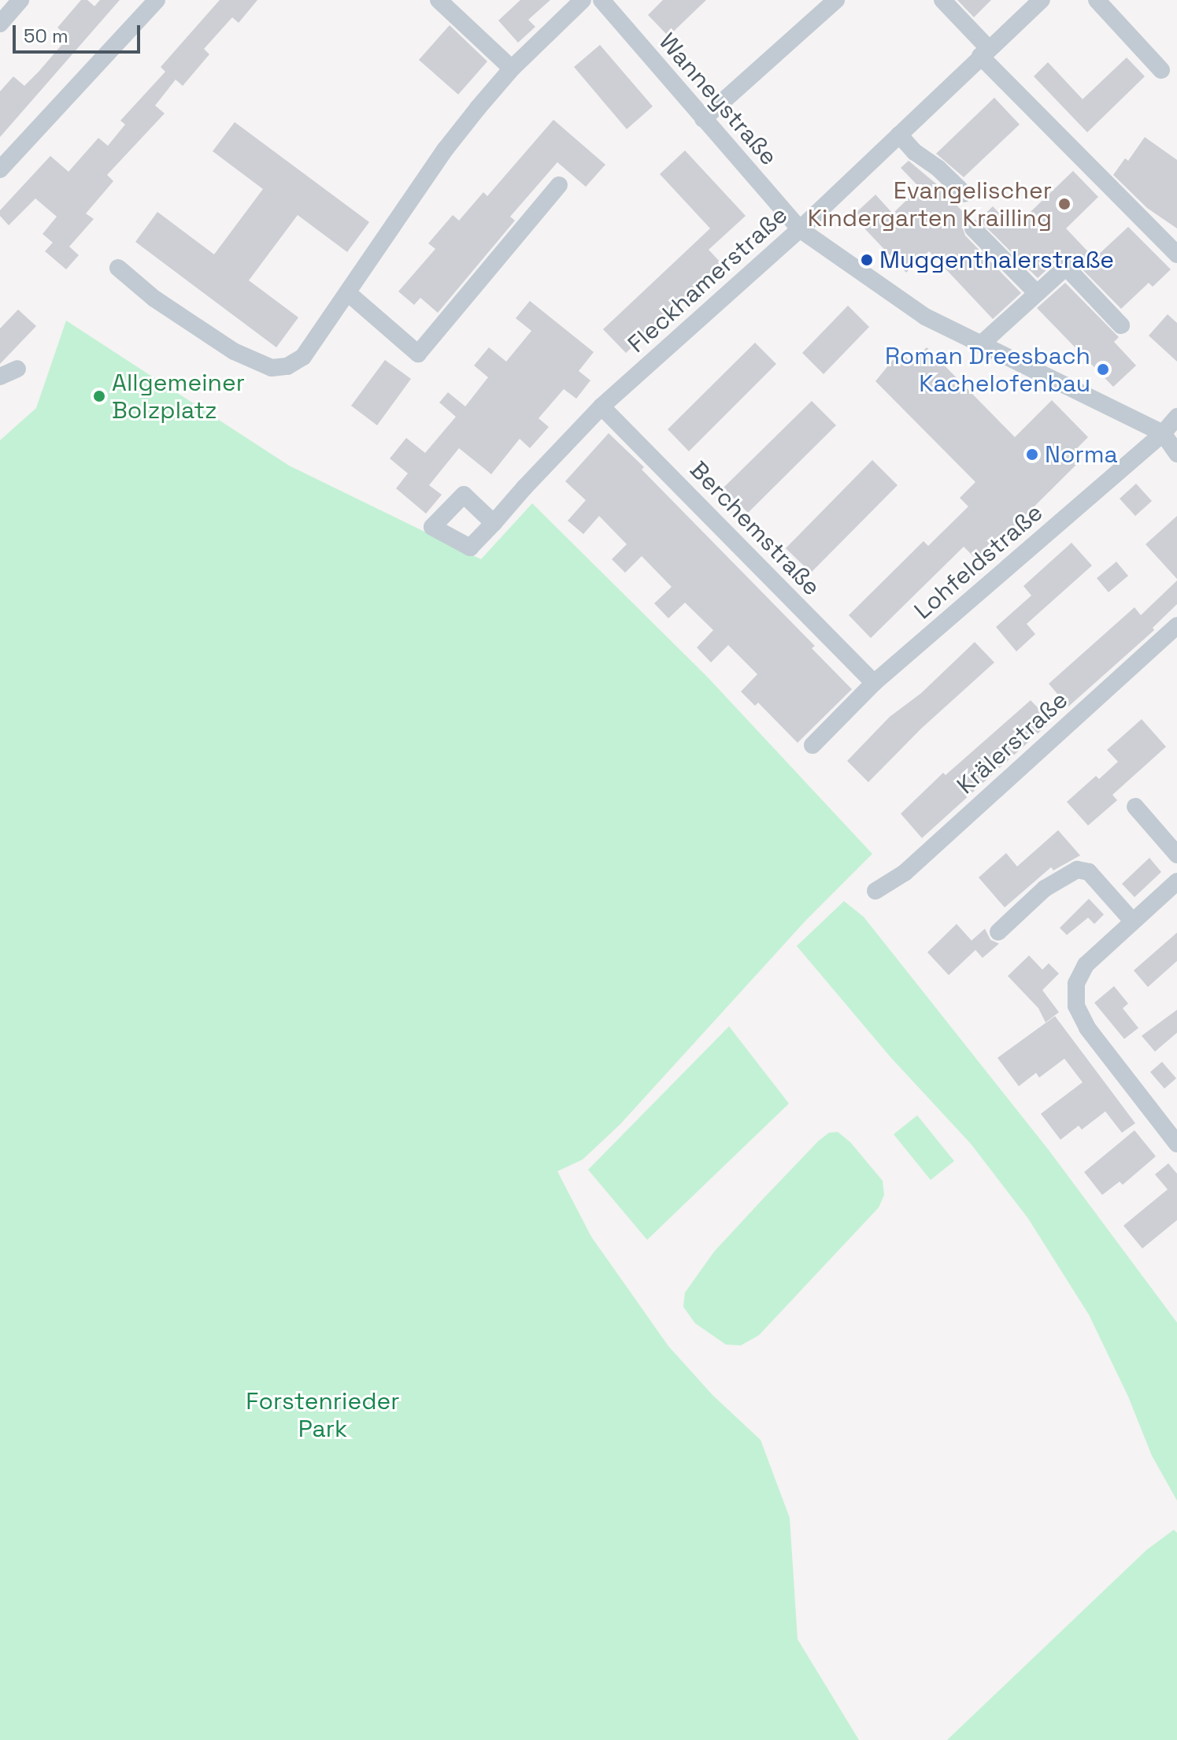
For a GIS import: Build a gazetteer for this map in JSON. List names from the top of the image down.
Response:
{
  "streets": {
    "street": [
      "Wanneystraße",
      "Fleckhamerstraße",
      "Berchemstraße",
      "Lohfeldstraße",
      "Krälerstraße"
    ]
  },
  "crossings": [
    ["Wanneystraße", "Fleckhamerstraße"],
    ["Fleckhamerstraße", "Berchemstraße"],
    ["Berchemstraße", "Lohfeldstraße"]
  ],
  "parks": ["Forstenrieder Park"],
  "places": [
    "Evangelischer Kindergarten Krailling",
    "Muggenthalerstraße",
    "Roman Dreesbach Kachelofenbau",
    "Allgemeiner Bolzplatz",
    "Norma"
  ],
  "scale_bar": "50 m"
}
